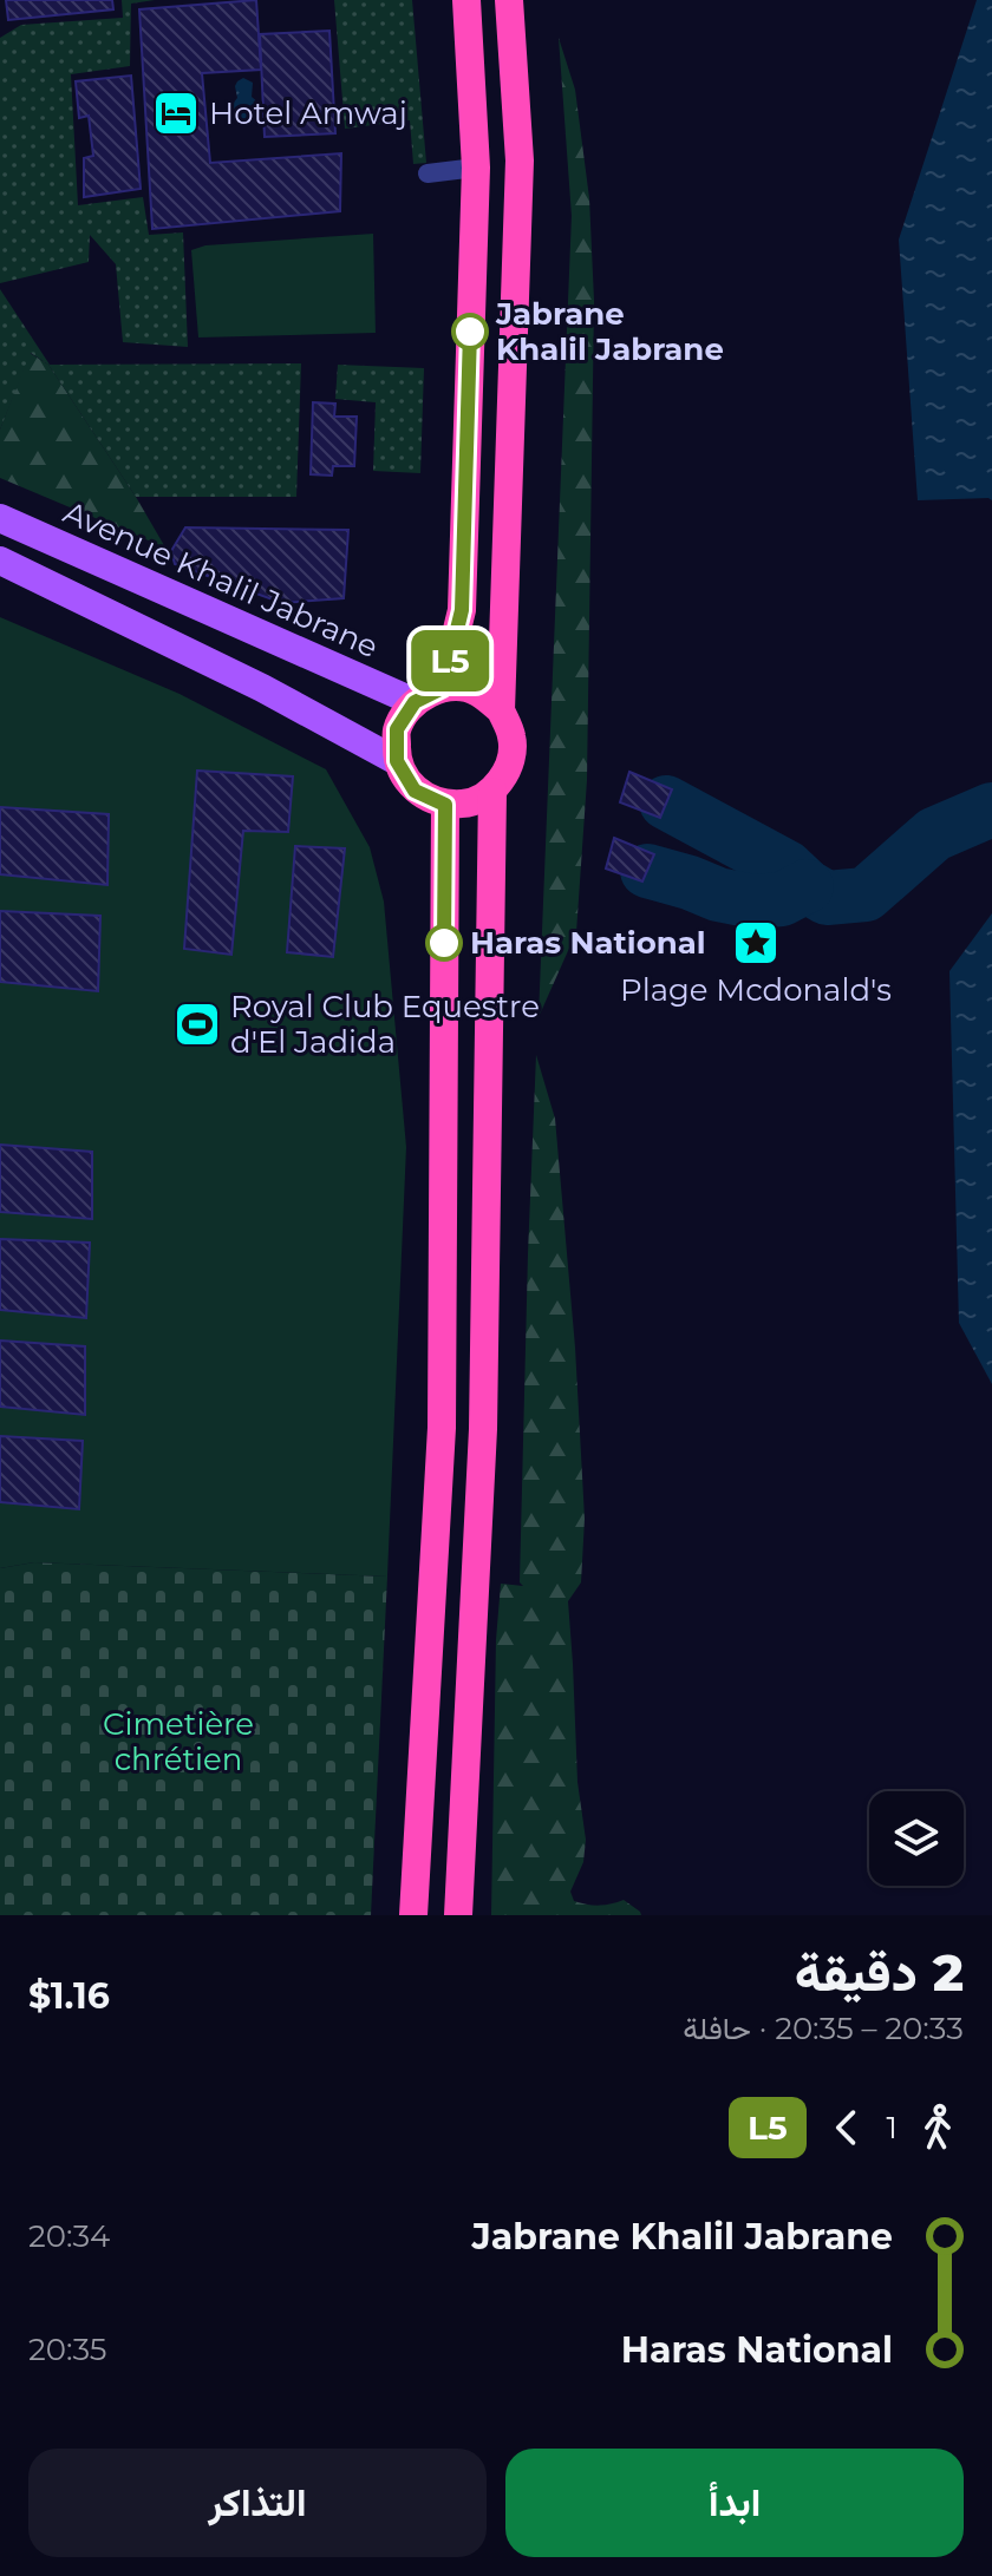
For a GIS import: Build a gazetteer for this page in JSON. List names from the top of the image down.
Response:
{
  "streets": {
    "main road": ["Avenue Khalil Jabrane"]
  },
  "parks": ["Cimetière chrétien"],
  "places": {
    "hotel": ["Hotel Amwaj"],
    "other": ["Jabrane Khalil Jabrane", "Haras National"],
    "place": ["Plage Mcdonald's"],
    "sports": ["Royal Club Equestre d'El Jadida"]
  },
  "lines": ["bus line L5"],
  "page": {
    "on_map": "L5",
    "heading": ["2 دقيقة", "20:33 – 20:35 · حافلة", "$1.16"],
    "legs": ["1", "L5"],
    "list": [
      {
        "name": "Jabrane Khalil Jabrane",
        "value": "20:34"
      },
      {
        "name": "Haras National",
        "value": "20:35"
      }
    ],
    "buttons": ["ابدأ", "التذاكر"]
  }
}
